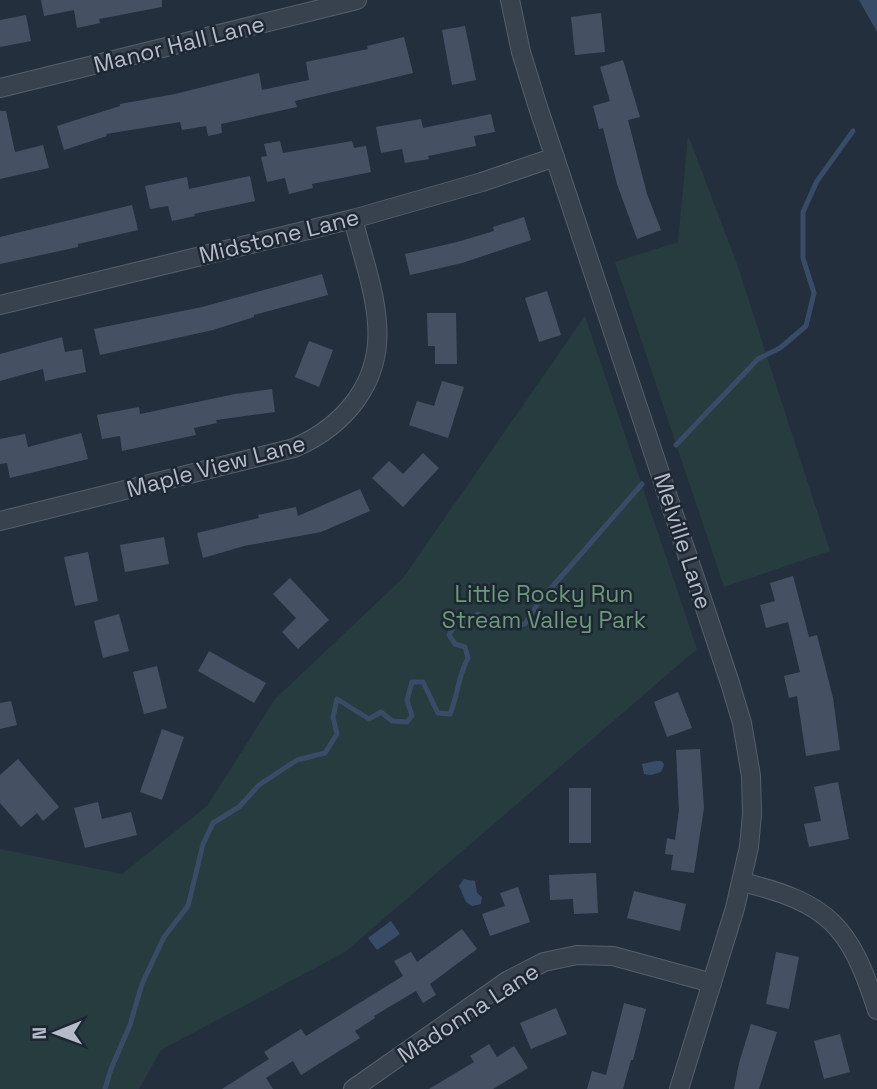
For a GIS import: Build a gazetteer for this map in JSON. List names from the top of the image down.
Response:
{
  "streets": {
    "street": [
      "Manor Hall Lane",
      "Midstone Lane",
      "Maple View Lane",
      "Melville Lane",
      "Madonna Lane"
    ]
  },
  "crossings": [
    ["Midstone Lane", "Maple View Lane"],
    ["Midstone Lane", "Melville Lane"],
    ["Melville Lane", "Madonna Lane"]
  ],
  "parks": ["Little Rocky Run Stream Valley Park"],
  "north": "left"
}
